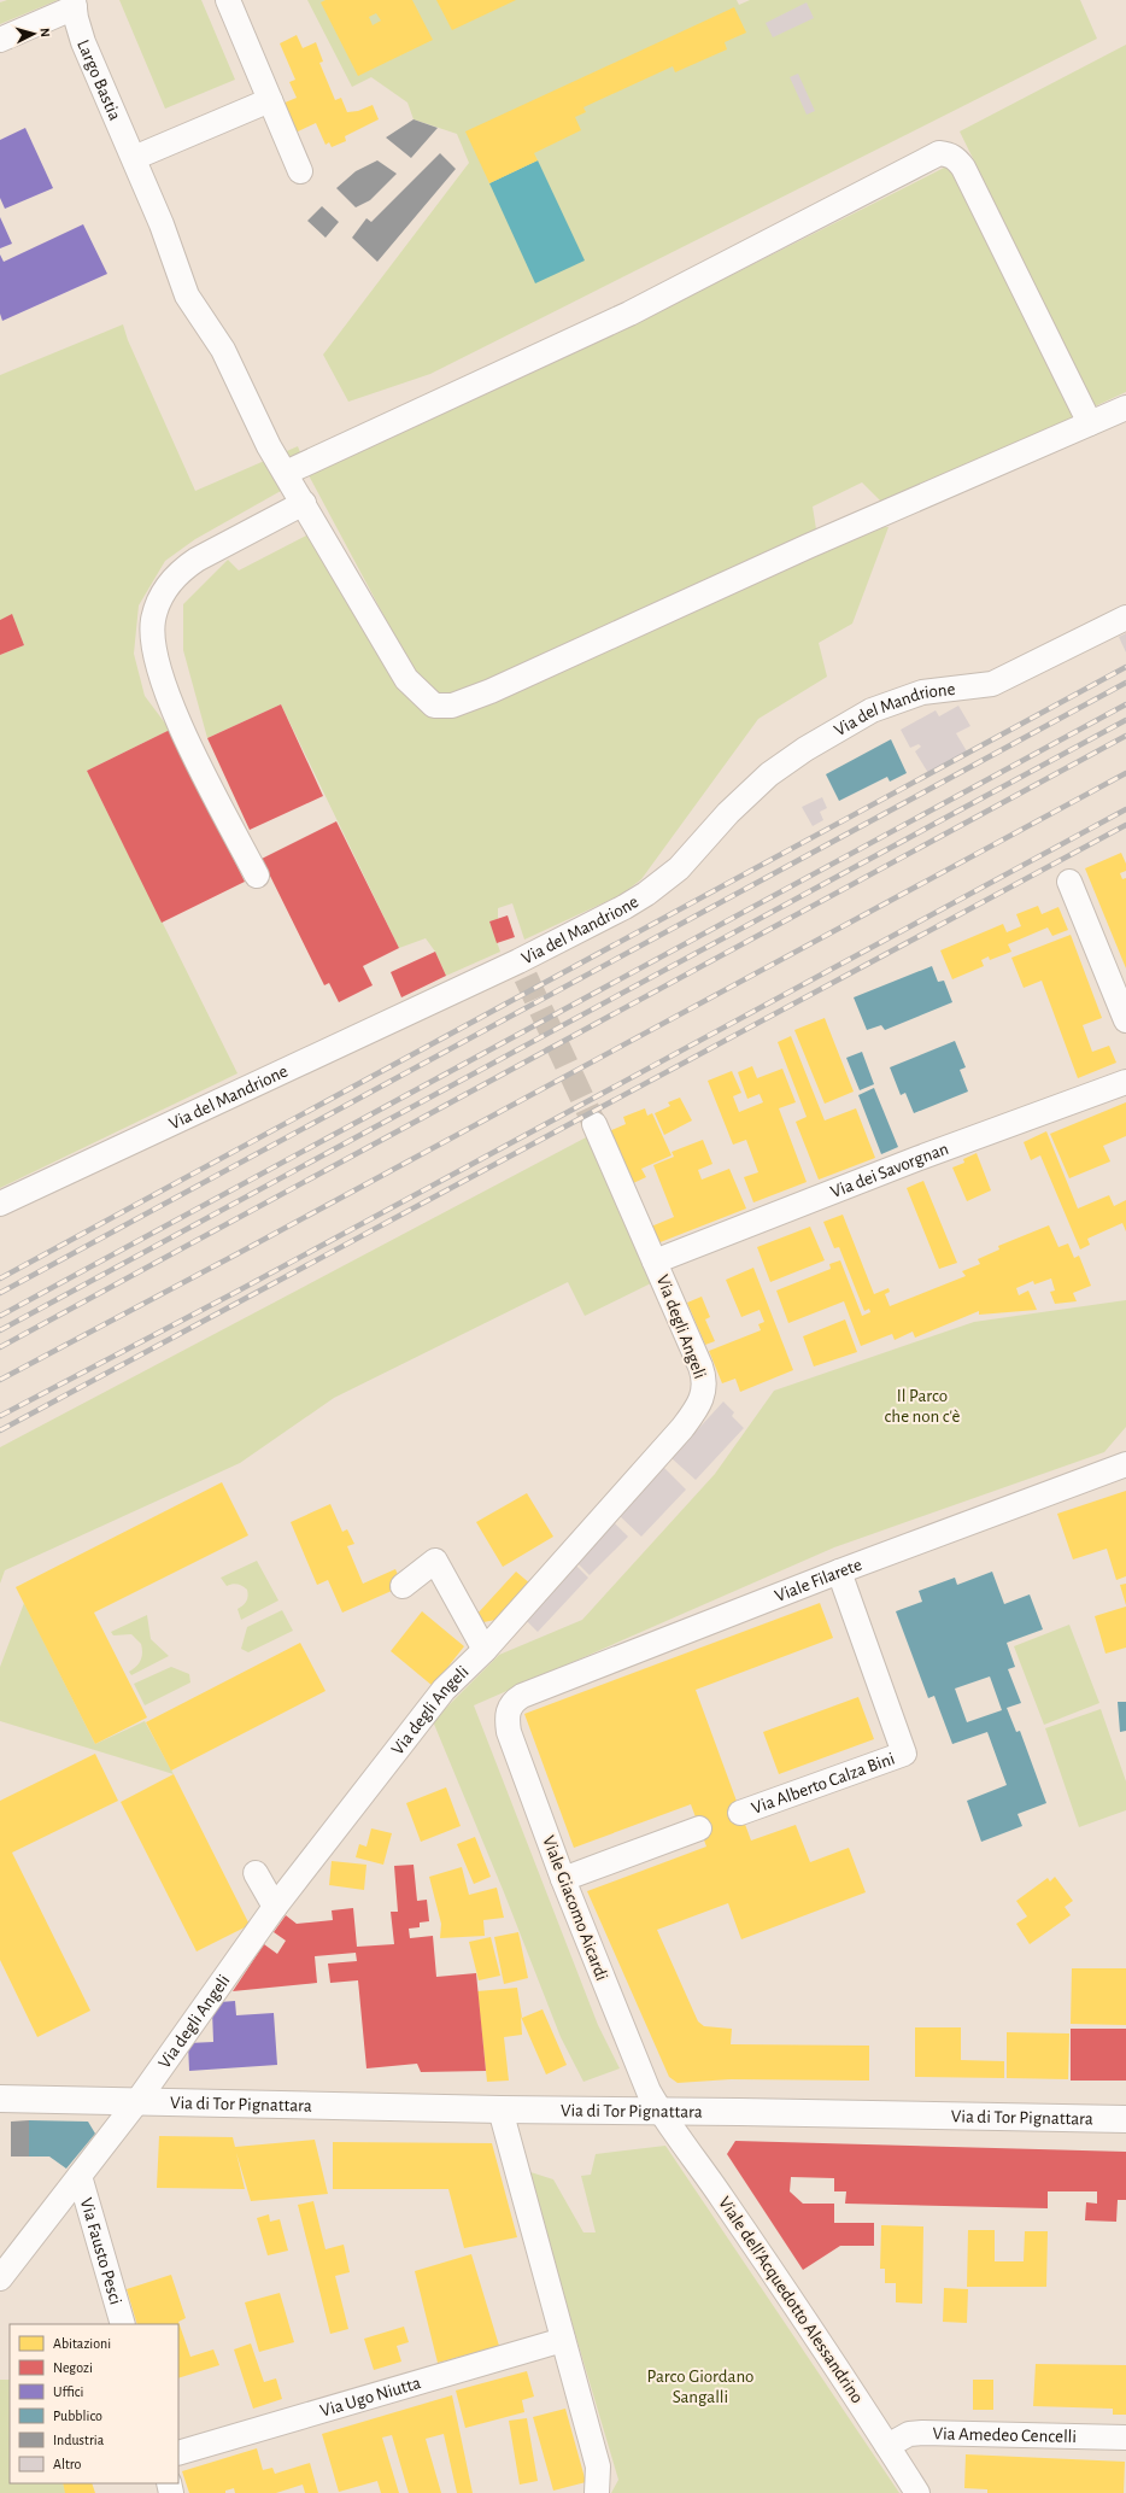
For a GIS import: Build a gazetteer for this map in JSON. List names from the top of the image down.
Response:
{
  "streets": {
    "main road": ["Via di Tor Pignattara"],
    "street": [
      "Largo Bastia",
      "Via del Mandrione",
      "Via dei Savorgnan",
      "Via degli Angeli",
      "Viale Filarete",
      "Via Alberto Calza Bini",
      "Viale Giacomo Aicardi",
      "Via Fausto Pesci",
      "Viale dell'Acquedotto Alessandrino",
      "Via Ugo Niutta",
      "Via Amedeo Cencelli"
    ]
  },
  "crossings": [
    ["Via dei Savorgnan", "Via degli Angeli"],
    ["Via degli Angeli", "Via di Tor Pignattara"],
    ["Via degli Angeli", "Via Fausto Pesci"],
    ["Viale Filarete", "Via Alberto Calza Bini"],
    ["Viale Filarete", "Viale Giacomo Aicardi"],
    ["Viale Giacomo Aicardi", "Via di Tor Pignattara"],
    ["Viale Giacomo Aicardi", "Viale dell'Acquedotto Alessandrino"],
    ["Via di Tor Pignattara", "Viale dell'Acquedotto Alessandrino"],
    ["Viale dell'Acquedotto Alessandrino", "Via Amedeo Cencelli"]
  ],
  "parks": ["Il Parco che non c'è", "Parco Giordano Sangalli"],
  "legend": [
    "Abitazioni",
    "Negozi",
    "Uffici",
    "Pubblico",
    "Industria",
    "Altro"
  ],
  "north": "right"
}
